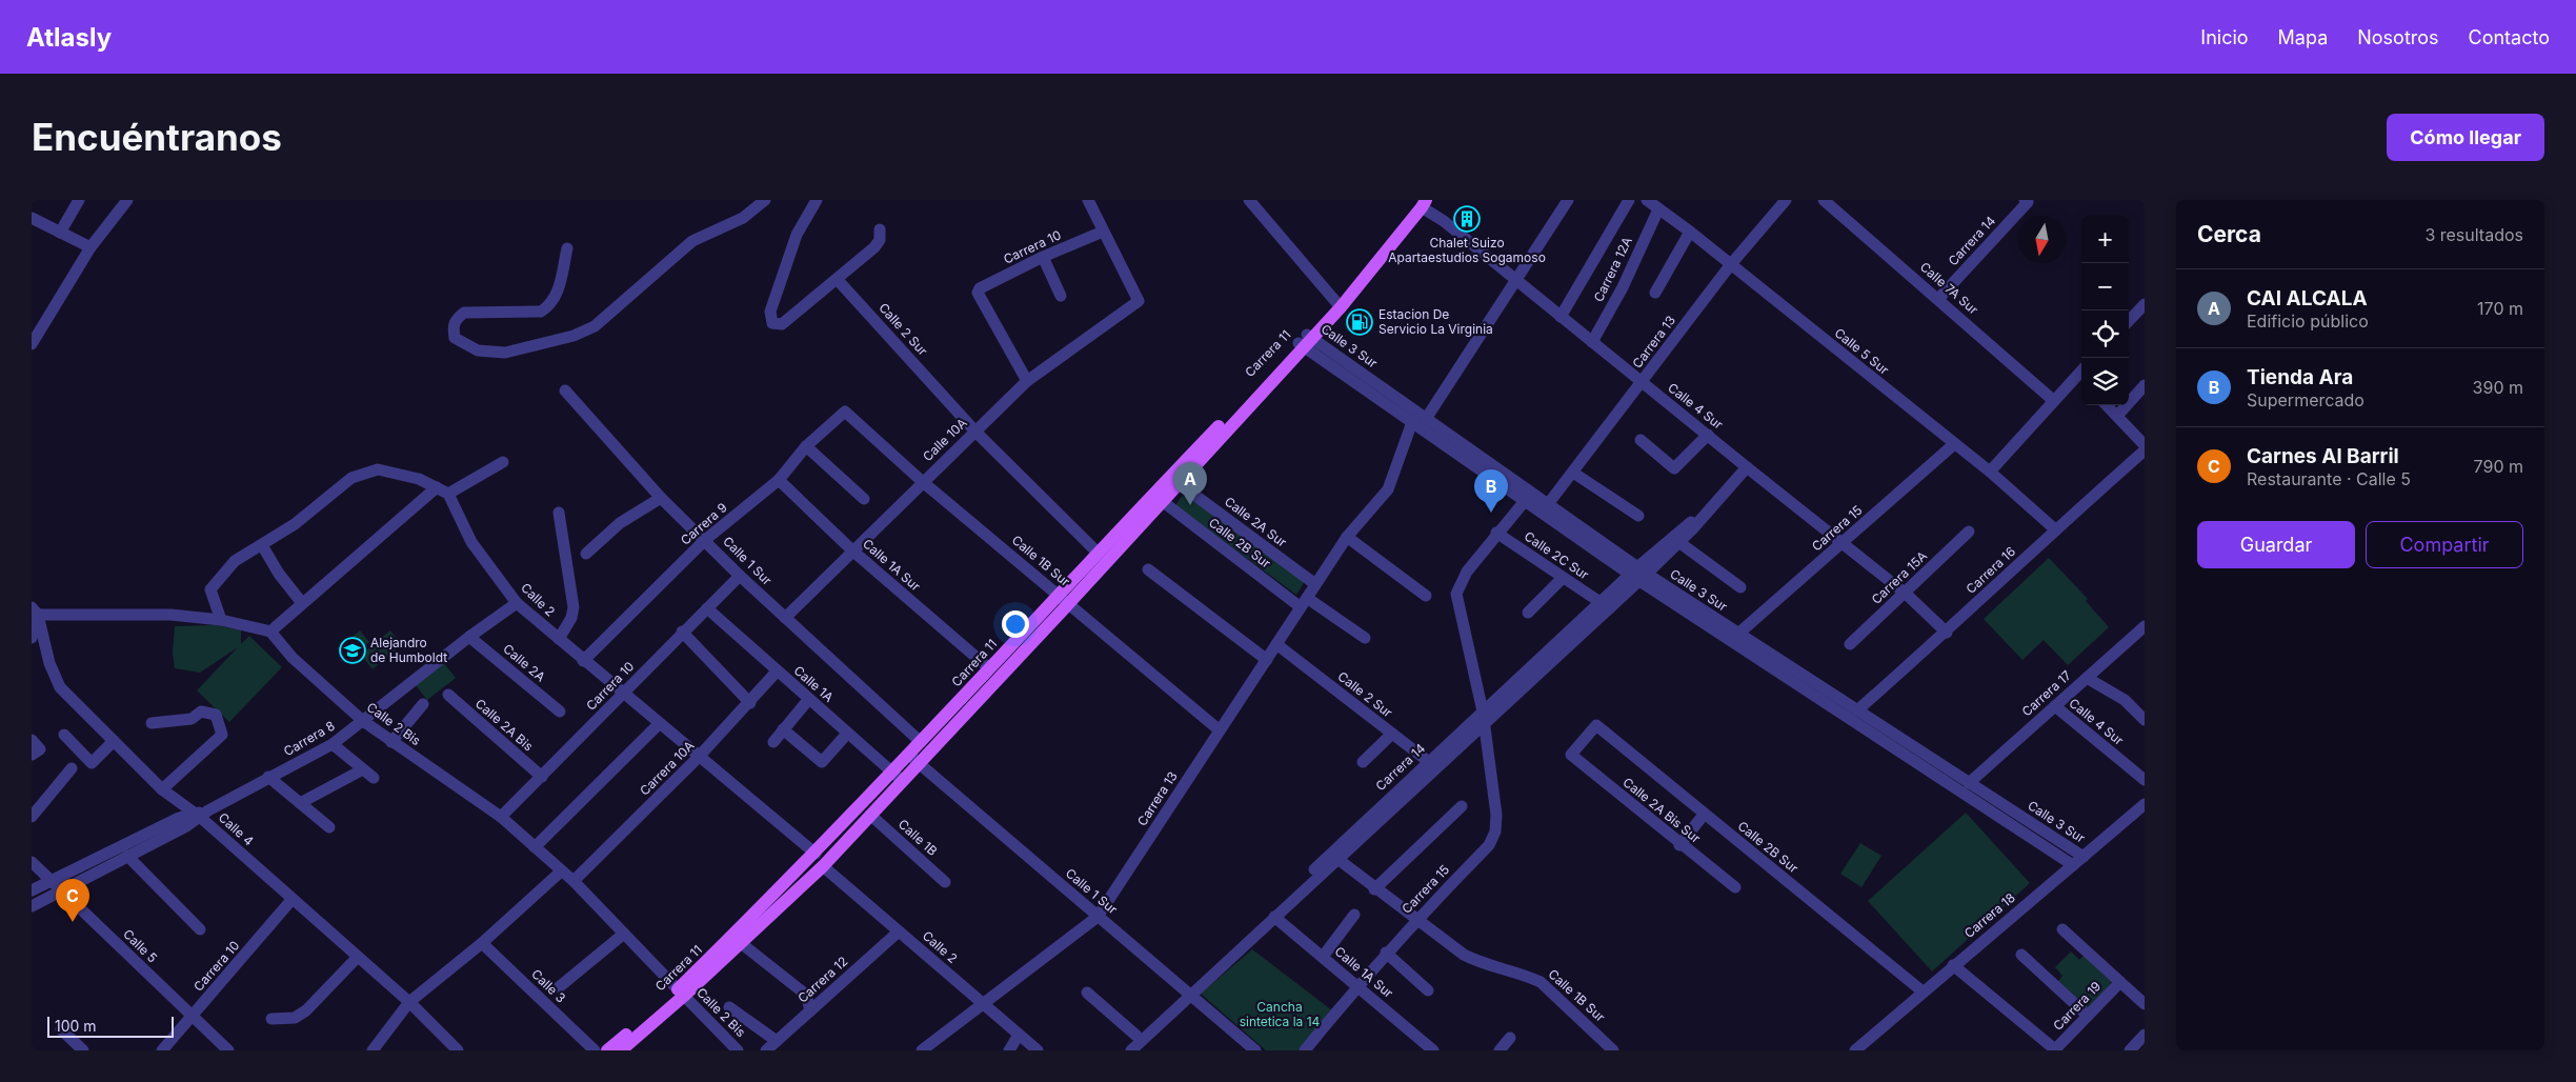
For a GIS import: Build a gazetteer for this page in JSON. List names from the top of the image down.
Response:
{
  "streets": {
    "main road": ["Carrera 11"],
    "street": [
      "Carrera 14",
      "Carrera 10",
      "Carrera 12A",
      "Calle 7A Sur",
      "Calle 2 Sur",
      "Carrera 13",
      "Calle 3 Sur",
      "Calle 5 Sur",
      "Calle 4 Sur",
      "Calle 10A",
      "Calle 2A Sur",
      "Carrera 9",
      "Carrera 15",
      "Calle 2B Sur",
      "Calle 2C Sur",
      "Calle 1 Sur",
      "Calle 1B Sur",
      "Calle 1A Sur",
      "Carrera 16",
      "Carrera 15A",
      "Calle 2",
      "Calle 2A",
      "Calle 1A",
      "Carrera 17",
      "Calle 2 Bis",
      "Calle 2A Bis",
      "Carrera 8",
      "Carrera 10A",
      "Calle 2A Bis Sur",
      "Calle 4",
      "Calle 1B",
      "Carrera 18",
      "Calle 5",
      "Carrera 12",
      "Calle 3",
      "Carrera 19"
    ]
  },
  "crossings": [
    ["Carrera 14", "Calle 7A Sur"],
    ["Carrera 14", "Calle 2 Sur"],
    ["Carrera 14", "Calle 3 Sur"],
    ["Carrera 14", "Calle 4 Sur"],
    ["Carrera 14", "Carrera 15"],
    ["Carrera 14", "Calle 2C Sur"],
    ["Carrera 14", "Calle 1 Sur"],
    ["Carrera 14", "Calle 1B Sur"],
    ["Carrera 14", "Calle 1A Sur"],
    ["Carrera 10", "Calle 10A"],
    ["Carrera 10", "Calle 1 Sur"],
    ["Carrera 10", "Calle 2"],
    ["Carrera 10", "Calle 1A"],
    ["Carrera 10", "Calle 2 Bis"],
    ["Carrera 10", "Calle 2A Bis"],
    ["Carrera 10", "Calle 4"],
    ["Carrera 10", "Calle 5"],
    ["Carrera 12A", "Calle 5 Sur"],
    ["Carrera 12A", "Calle 4 Sur"],
    ["Calle 2 Sur", "Carrera 13"],
    ["Calle 2 Sur", "Carrera 11"],
    ["Calle 2 Sur", "Calle 10A"],
    ["Carrera 13", "Calle 3 Sur"],
    ["Carrera 13", "Calle 5 Sur"],
    ["Carrera 13", "Calle 4 Sur"],
    ["Carrera 13", "Calle 2A Sur"],
    ["Carrera 13", "Calle 2B Sur"],
    ["Carrera 13", "Calle 1 Sur"],
    ["Carrera 13", "Calle 1B Sur"],
    ["Carrera 13", "Calle 2"],
    ["Calle 3 Sur", "Carrera 11"],
    ["Calle 3 Sur", "Carrera 15"],
    ["Calle 3 Sur", "Carrera 16"],
    ["Calle 3 Sur", "Carrera 17"],
    ["Calle 3 Sur", "Carrera 18"],
    ["Calle 5 Sur", "Carrera 15"],
    ["Calle 5 Sur", "Carrera 16"],
    ["Carrera 11", "Calle 4 Sur"],
    ["Carrera 11", "Calle 2A Sur"],
    ["Carrera 11", "Calle 2B Sur"],
    ["Carrera 11", "Calle 1 Sur"],
    ["Carrera 11", "Calle 1B Sur"],
    ["Carrera 11", "Calle 1A Sur"],
    ["Carrera 11", "Calle 2"],
    ["Carrera 11", "Calle 1A"],
    ["Carrera 11", "Calle 2 Bis"],
    ["Carrera 11", "Calle 1B"],
    ["Calle 4 Sur", "Carrera 15"],
    ["Calle 4 Sur", "Carrera 16"],
    ["Calle 4 Sur", "Carrera 15A"],
    ["Calle 4 Sur", "Carrera 17"],
    ["Calle 10A", "Calle 1 Sur"],
    ["Calle 10A", "Calle 1B Sur"],
    ["Calle 10A", "Calle 1A Sur"],
    ["Carrera 9", "Calle 1 Sur"],
    ["Carrera 9", "Calle 1B Sur"],
    ["Carrera 9", "Calle 1A Sur"],
    ["Carrera 9", "Calle 2"],
    ["Carrera 15", "Calle 2C Sur"],
    ["Carrera 15", "Calle 1B Sur"],
    ["Carrera 15", "Calle 1A Sur"],
    ["Calle 2B Sur", "Calle 2A Bis Sur"],
    ["Calle 2B Sur", "Carrera 18"],
    ["Calle 2", "Carrera 8"],
    ["Calle 2", "Carrera 10A"],
    ["Calle 2", "Carrera 12"],
    ["Calle 2A", "Carrera 8"],
    ["Calle 1A", "Carrera 10A"],
    ["Calle 2 Bis", "Carrera 8"],
    ["Calle 2 Bis", "Carrera 10A"],
    ["Carrera 8", "Calle 4"],
    ["Carrera 8", "Calle 5"]
  ],
  "parks": ["Cancha sintetica la 14"],
  "places": {
    "building": ["Chalet Suizo Apartaestudios Sogamoso"],
    "fuel station": ["Estacion De Servicio La Virginia"],
    "school or university": ["Alejandro de Humboldt"]
  },
  "scale_bar": "100 m",
  "north": "bottom",
  "page": {
    "header": "Atlasly",
    "nav": [
      "Inicio",
      "Mapa",
      "Nosotros",
      "Contacto"
    ],
    "buttons": [
      "Cómo llegar",
      ["Guardar", "Compartir"]
    ],
    "title": "Encuéntranos",
    "heading": ["Cerca", "3 resultados"],
    "map_buttons": ["+", "−"],
    "list": [
      {
        "mark": "A",
        "name": "CAI ALCALA",
        "note": "Edificio público",
        "value": "170 m"
      },
      {
        "mark": "B",
        "name": "Tienda Ara",
        "note": "Supermercado",
        "value": "390 m"
      },
      {
        "mark": "C",
        "name": "Carnes Al Barril",
        "note": "Restaurante · Calle 5",
        "value": "790 m"
      }
    ],
    "pins": ["A", "B", "C"],
    "scale": "100 m"
  }
}
